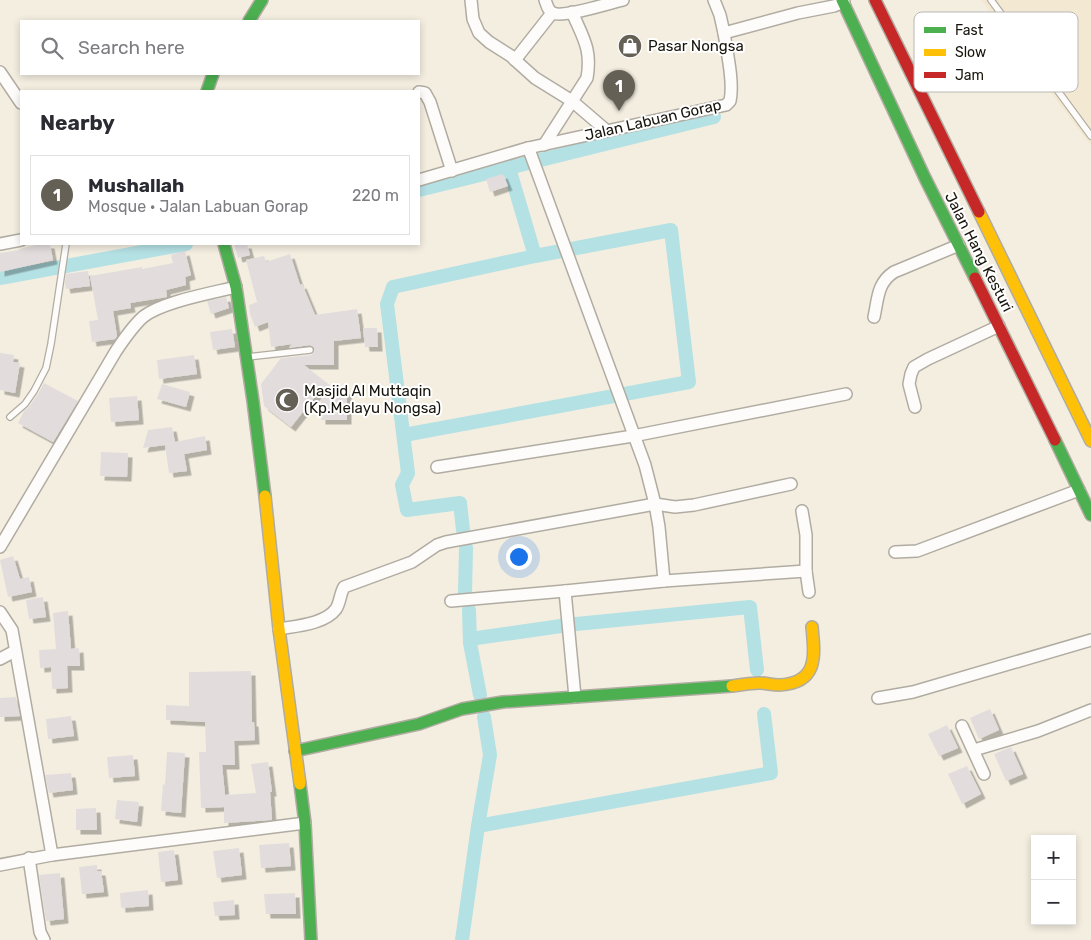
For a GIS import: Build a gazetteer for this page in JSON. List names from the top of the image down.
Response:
{
  "streets": {
    "street": ["Jalan Labuan Gorap", "Jalan Hang Kesturi"]
  },
  "places": {
    "shop": ["Pasar Nongsa"],
    "mosque": ["Masjid Al Muttaqin (Kp.Melayu Nongsa)"]
  },
  "legend": ["Fast", "Slow", "Jam"],
  "page": {
    "search": "Search here",
    "pins": "1",
    "heading": "Nearby",
    "list": [
      {
        "mark": "1",
        "name": "Mushallah",
        "note": "Mosque · Jalan Labuan Gorap",
        "value": "220 m"
      }
    ],
    "map_buttons": ["+", "−"]
  }
}
